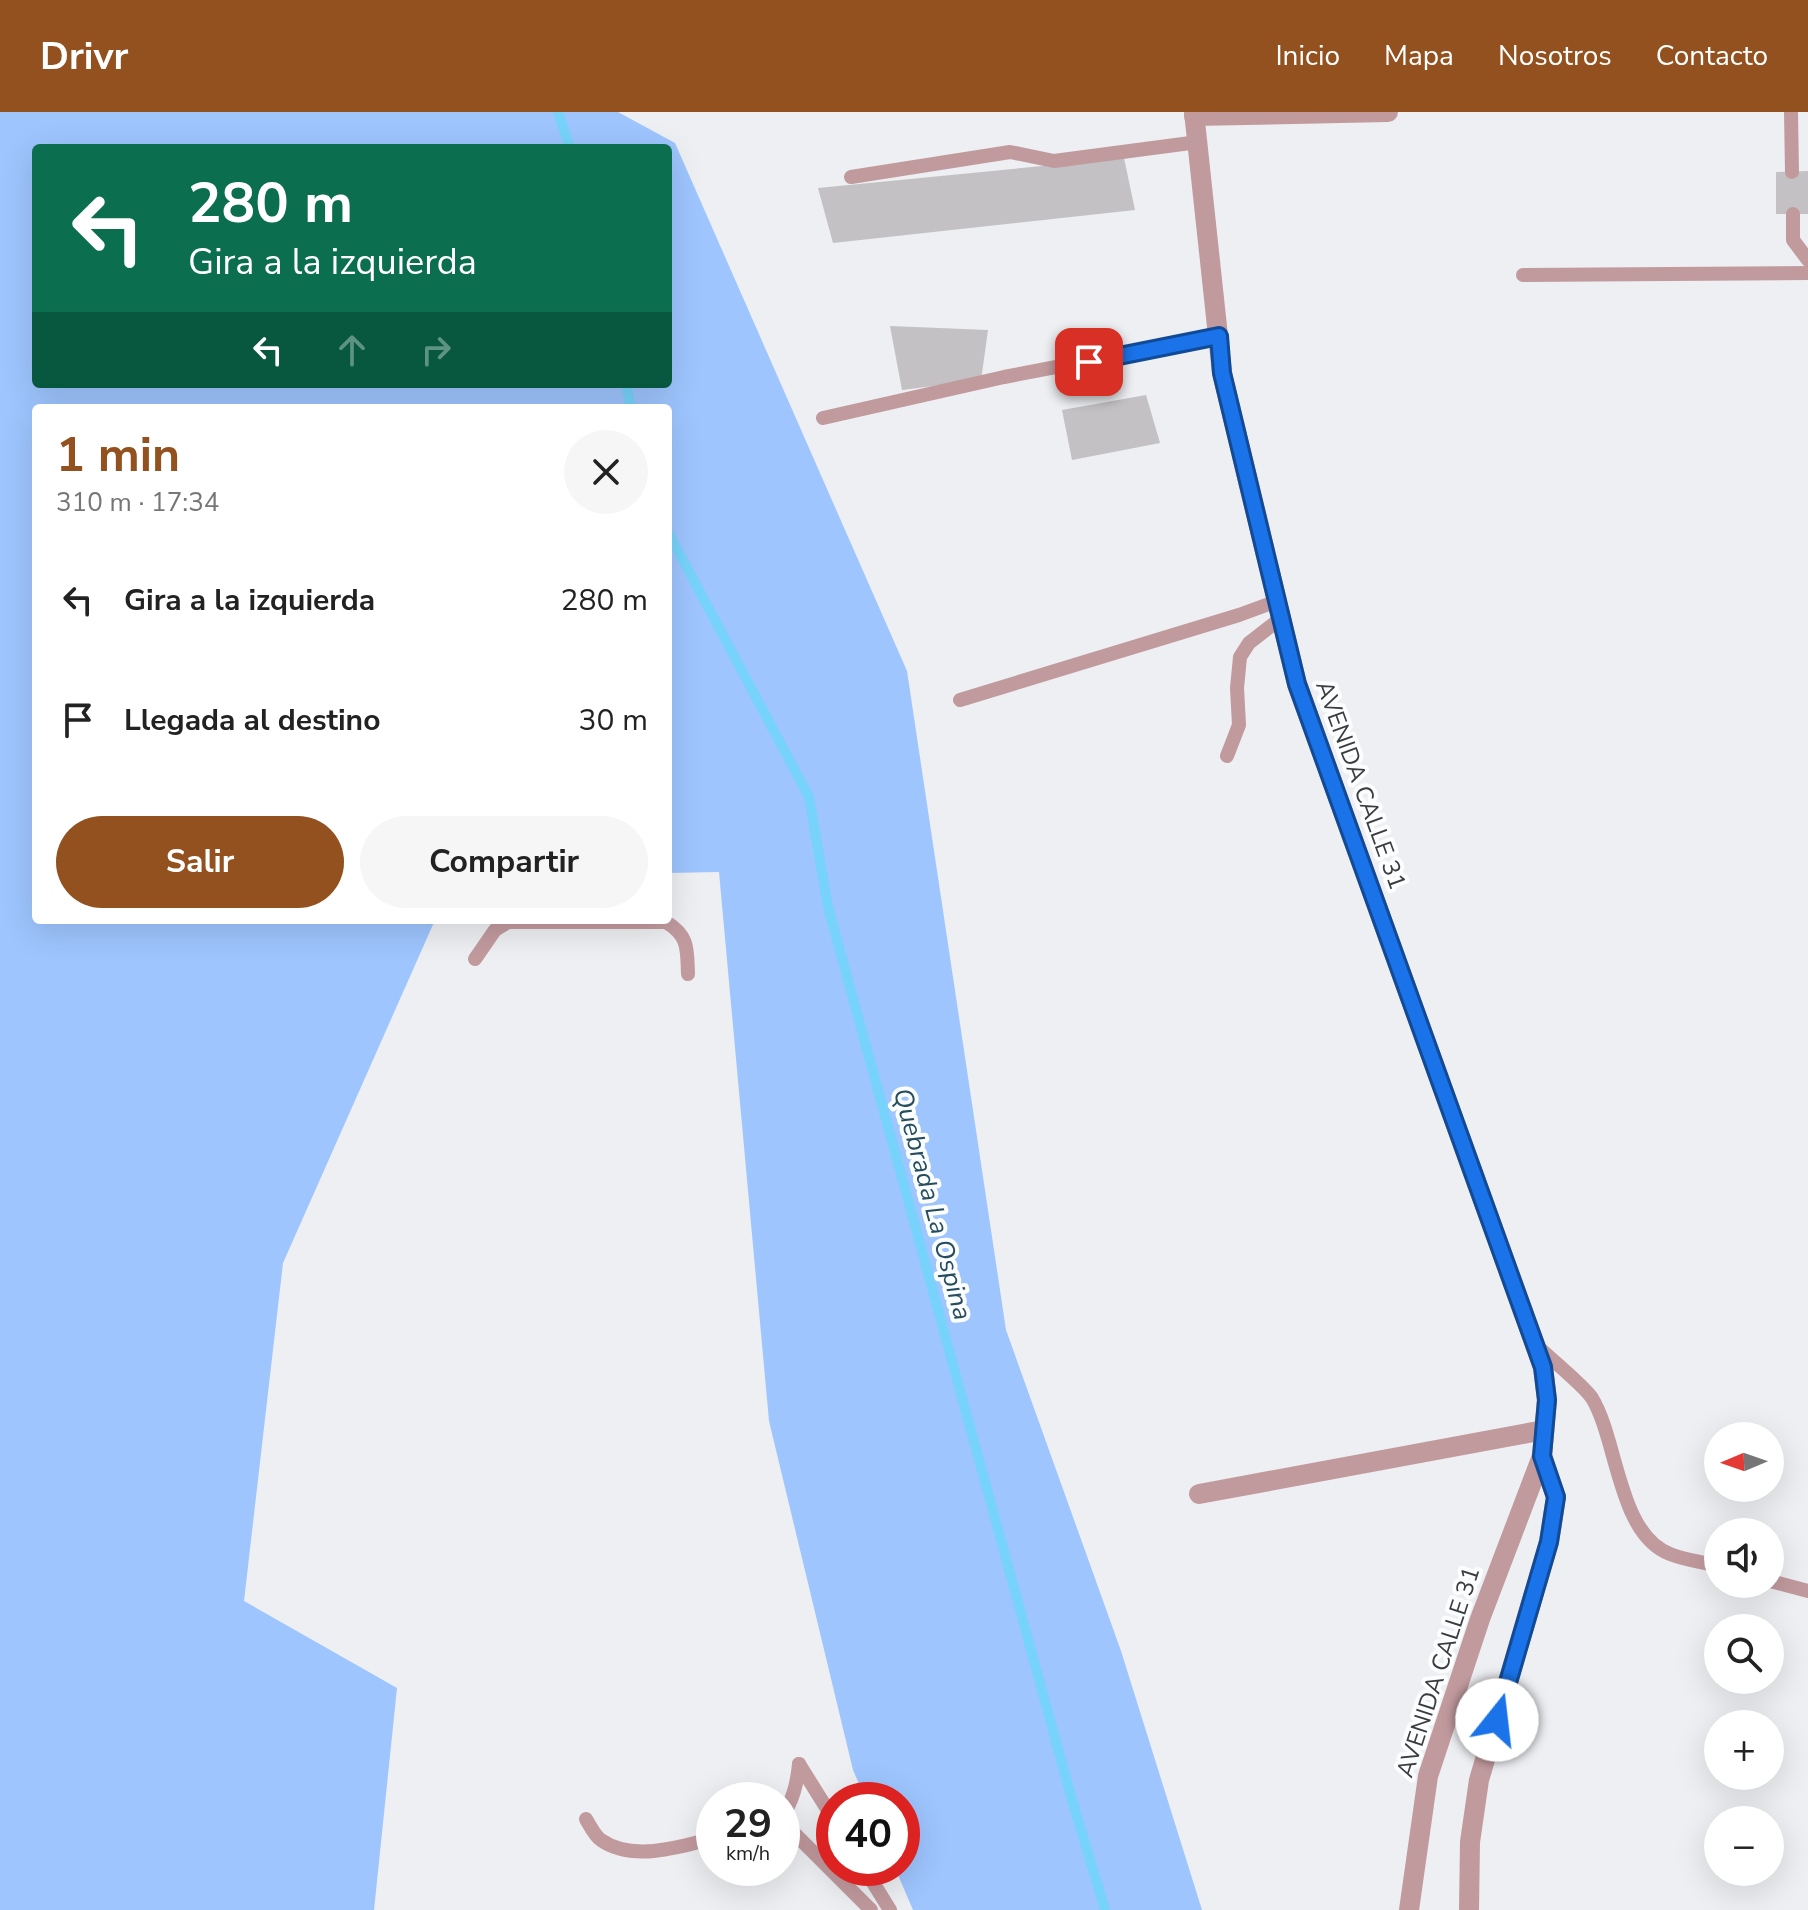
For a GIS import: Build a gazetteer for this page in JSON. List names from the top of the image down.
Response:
{
  "streets": {
    "street": ["AVENIDA CALLE 31"]
  },
  "water": ["Quebrada La Ospina"],
  "north": "left",
  "page": {
    "header": "Drivr",
    "nav": [
      "Inicio",
      "Mapa",
      "Nosotros",
      "Contacto"
    ],
    "turn": ["280 m", "Gira a la izquierda"],
    "heading": ["1 min", "310 m · 17:34"],
    "list": [
      {
        "name": "Gira a la izquierda",
        "value": "280 m"
      },
      {
        "name": "Llegada al destino",
        "value": "30 m"
      }
    ],
    "buttons": ["Salir", "Compartir"],
    "map_buttons": ["+", "−"],
    "speed": "29 km/h",
    "limit": "40"
  }
}
